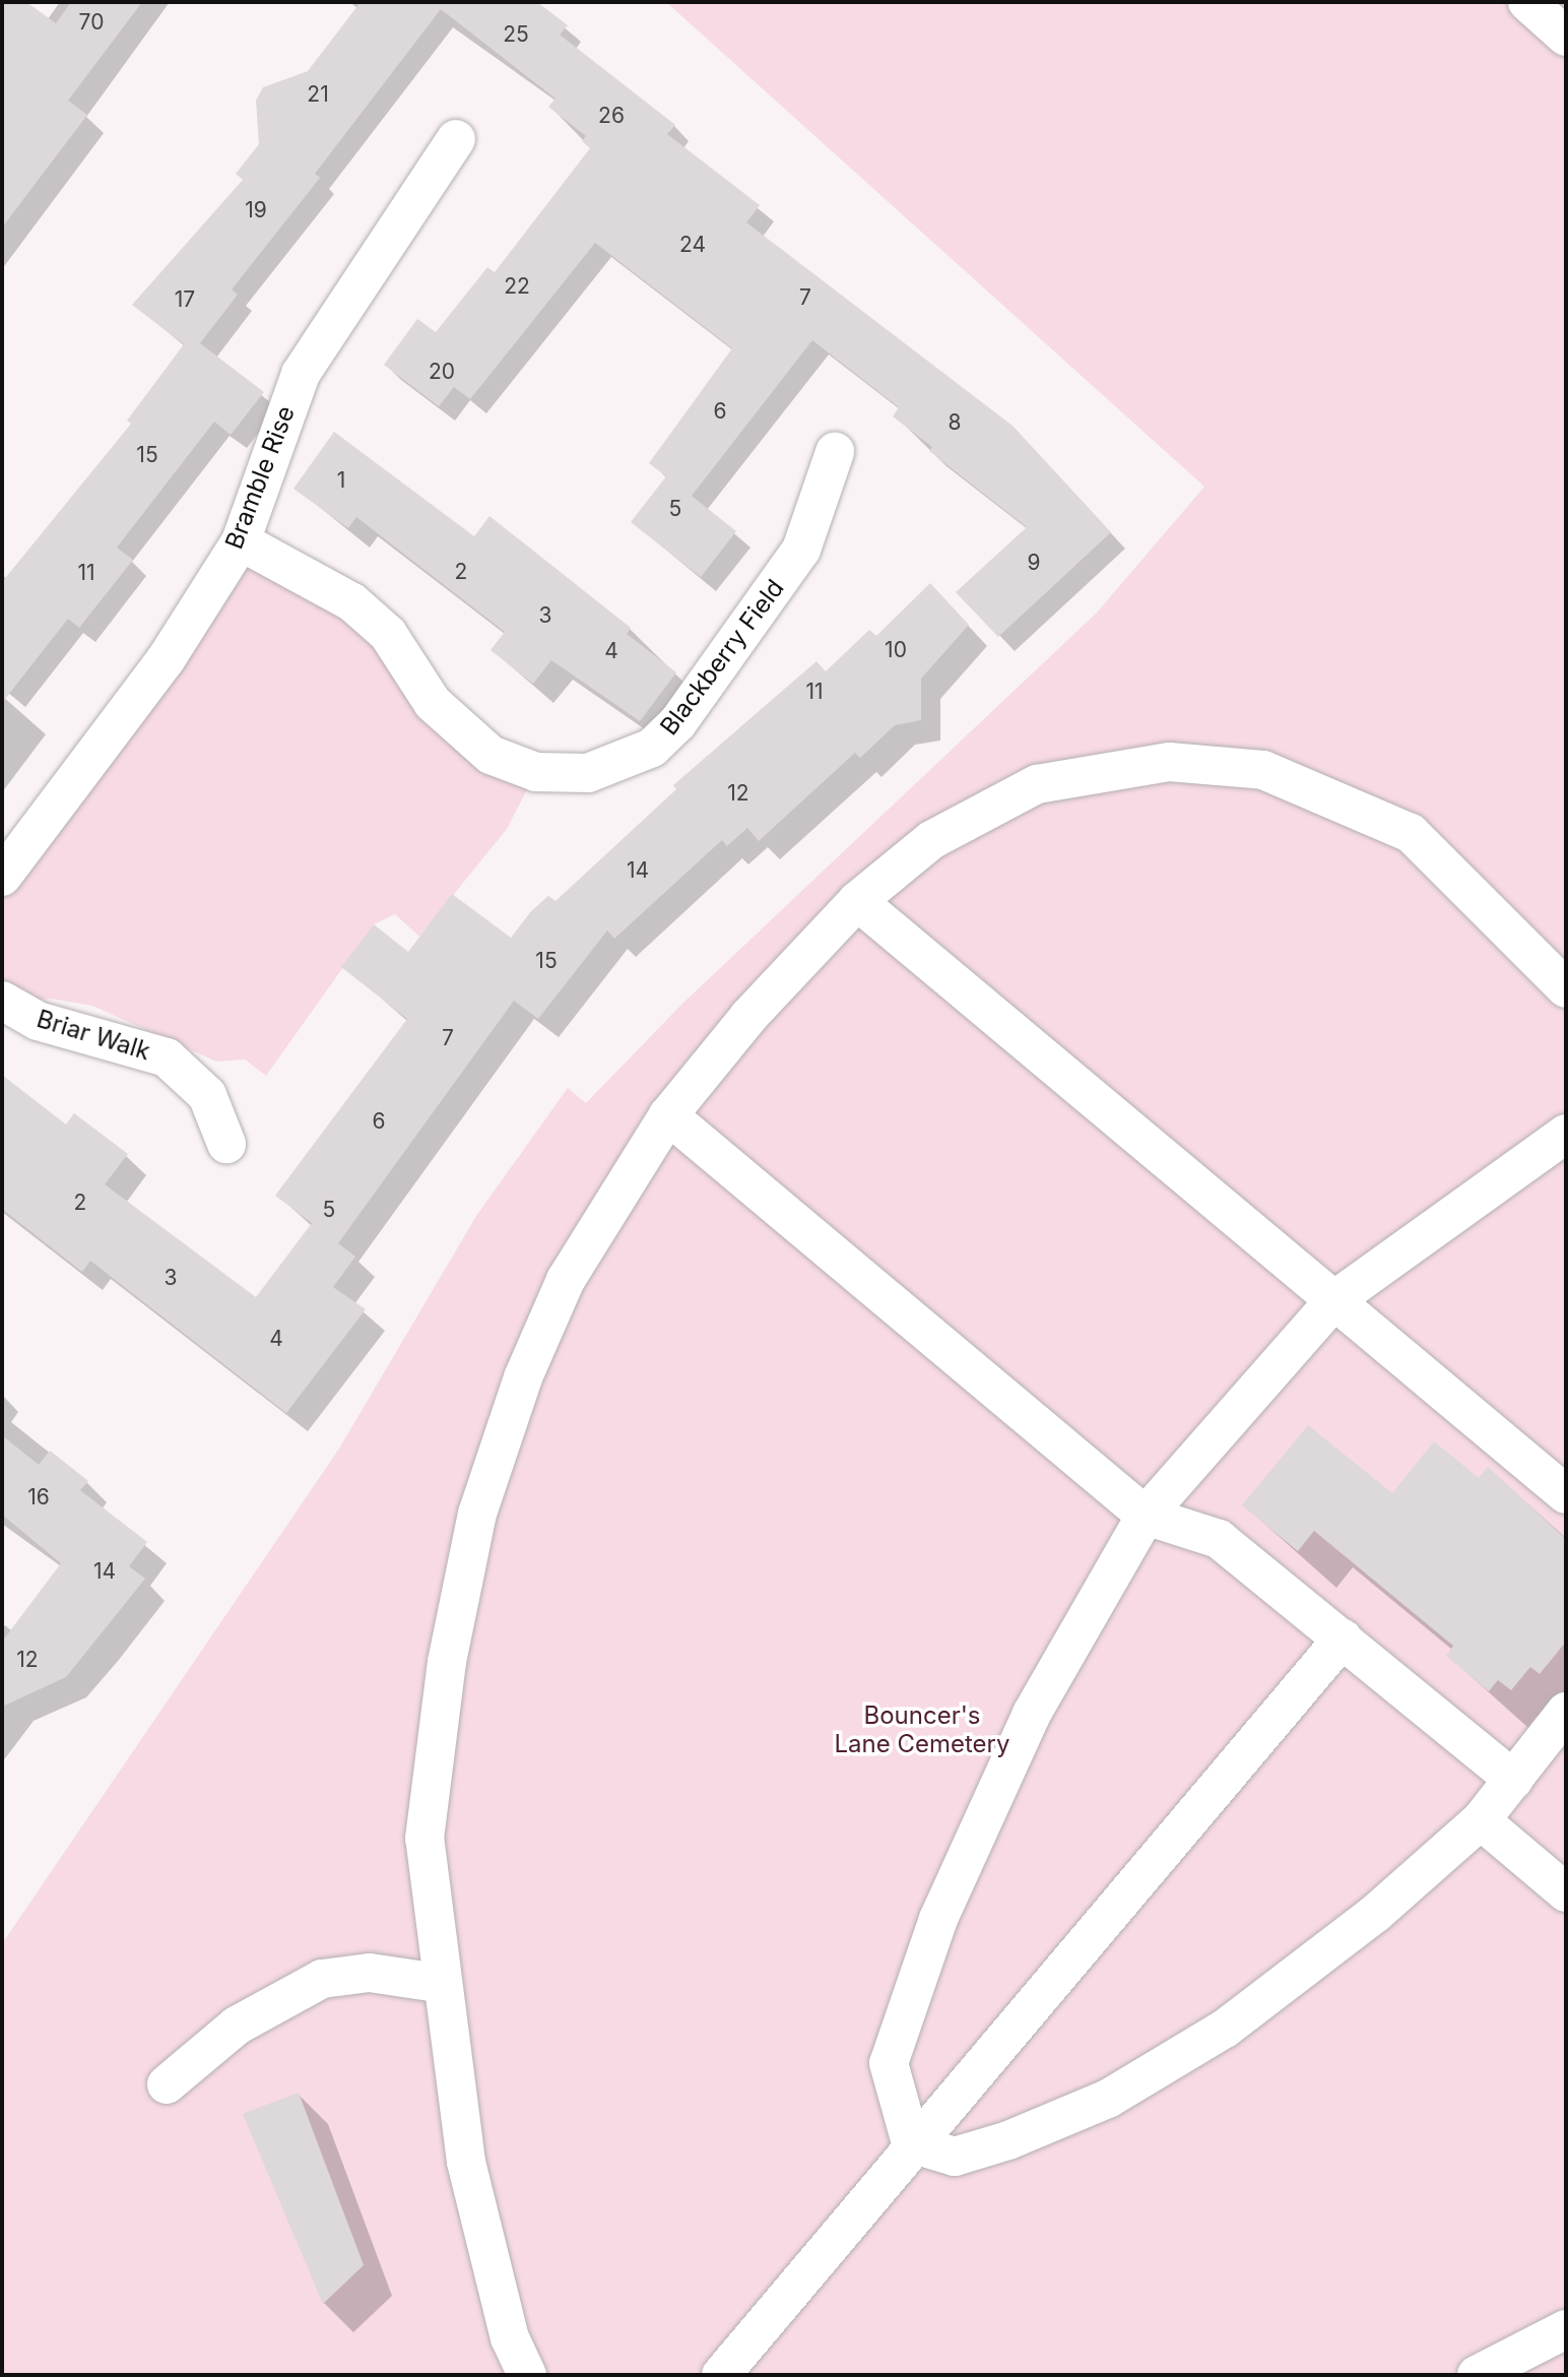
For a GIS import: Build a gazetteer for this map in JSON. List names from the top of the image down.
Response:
{
  "streets": {
    "street": ["Bramble Rise", "Blackberry Field", "Briar Walk"]
  },
  "crossings": [
    ["Bramble Rise", "Blackberry Field"]
  ],
  "parks": ["Bouncer's Lane Cemetery"],
  "house_numbers": [
    "70",
    "25",
    "21",
    "26",
    "19",
    "24",
    "22",
    "7",
    "17",
    "20",
    "6",
    "8",
    "15",
    "1",
    "5",
    "9",
    "2",
    "11",
    "3",
    "10",
    "4",
    "11",
    "12",
    "14",
    "15",
    "7",
    "6",
    "2",
    "5",
    "3",
    "4",
    "16",
    "14",
    "12"
  ]
}
